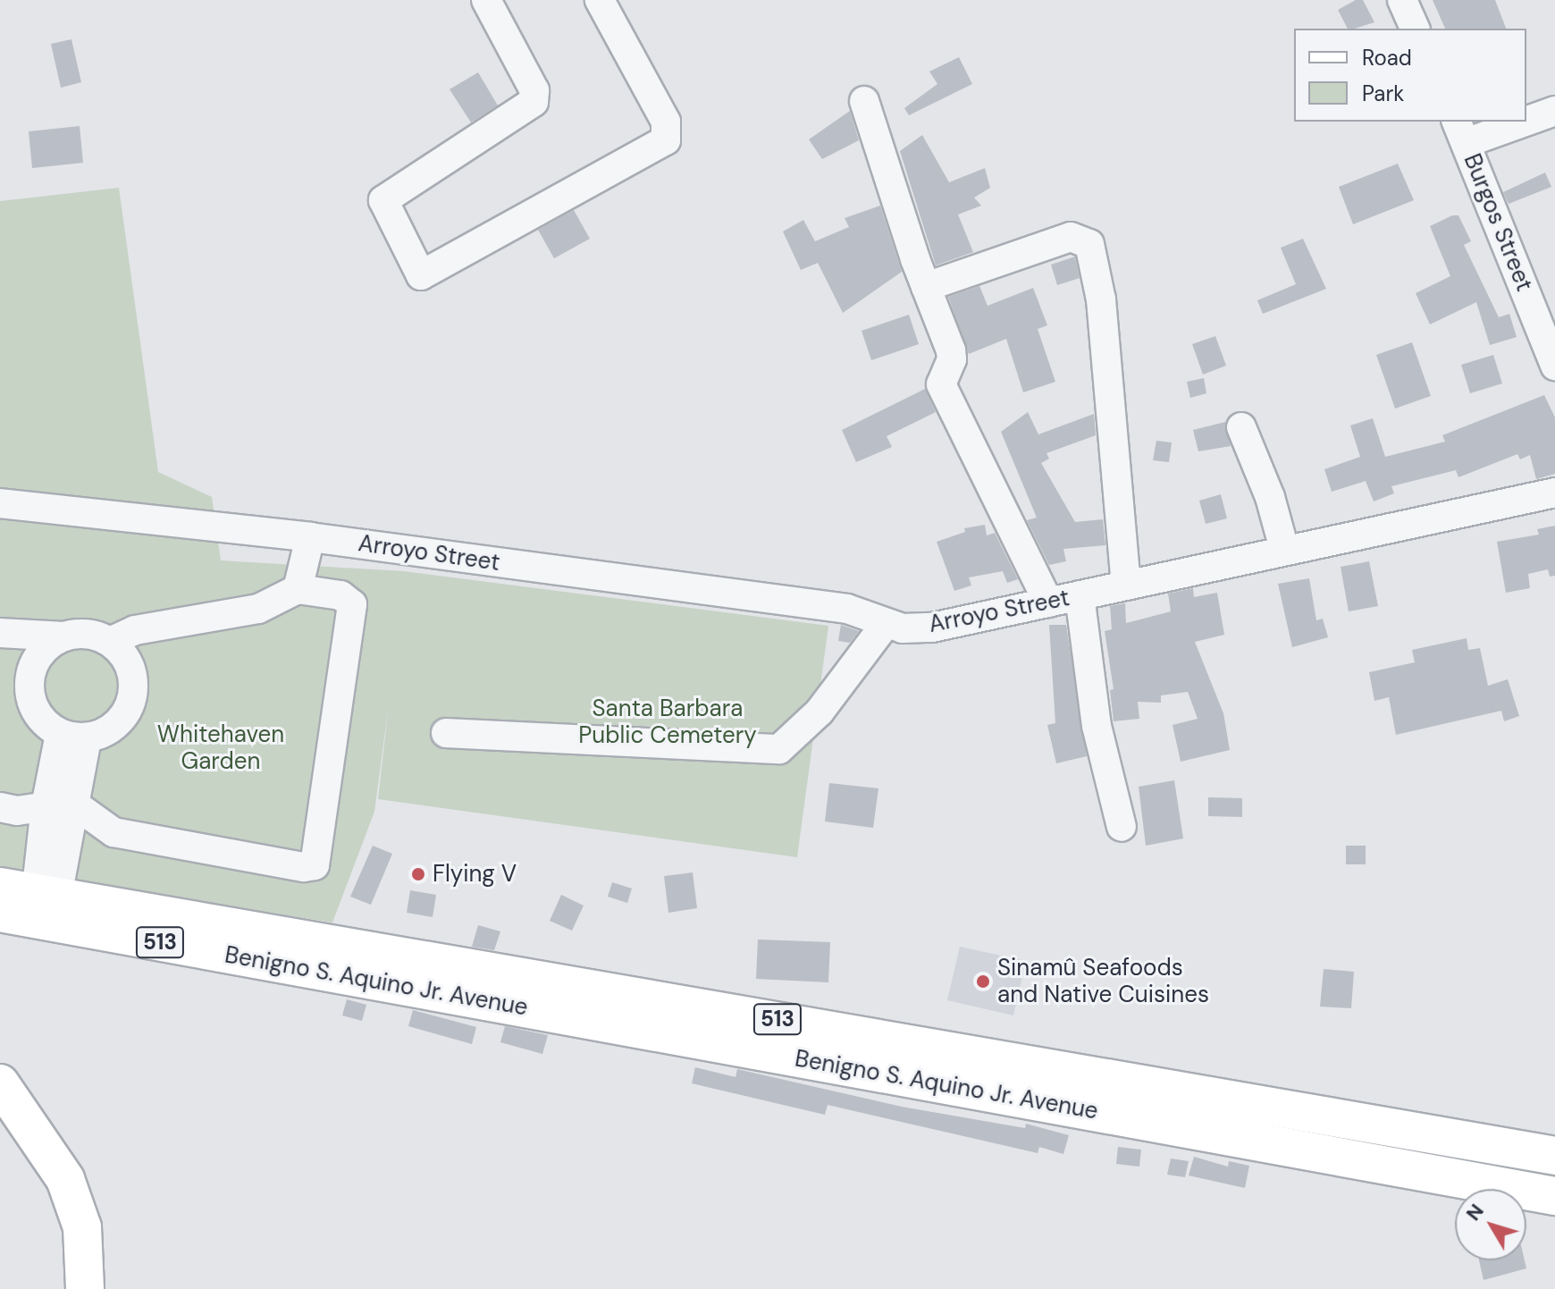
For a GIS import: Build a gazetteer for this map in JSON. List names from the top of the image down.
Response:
{
  "streets": {
    "main road": ["513", "Benigno S. Aquino Jr. Avenue"],
    "street": ["Burgos Street", "Arroyo Street"]
  },
  "parks": ["Santa Barbara Public Cemetery", "Whitehaven Garden"],
  "places": ["Flying V", "Sinamû Seafoods and Native Cuisines"],
  "legend": ["Road", "Park"],
  "north": "top left"
}
